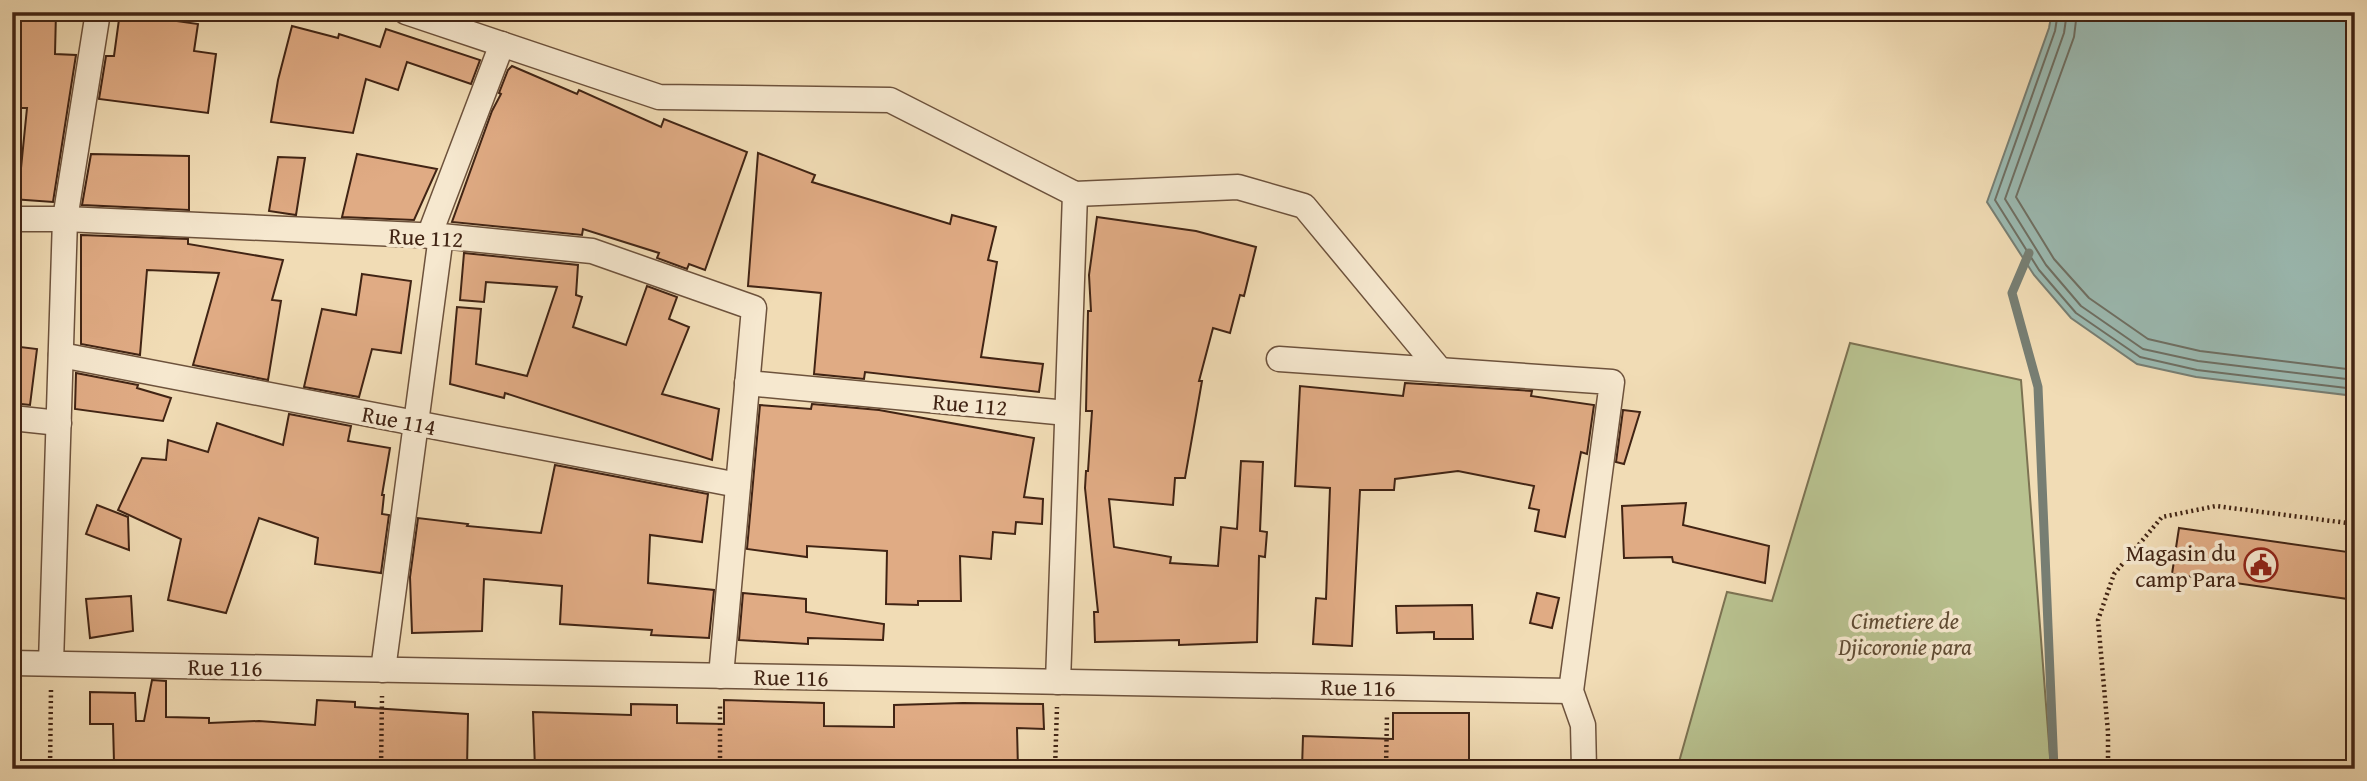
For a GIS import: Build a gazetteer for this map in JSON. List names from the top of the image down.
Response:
{
  "streets": {
    "street": ["Rue 112", "Rue 114", "Rue 116"]
  },
  "crossings": [
    ["Rue 112", "Rue 114"],
    ["Rue 112", "Rue 116"]
  ],
  "parks": ["Cimetiere de Djicoronie para"],
  "places": {
    "public building": ["Magasin du camp Para"]
  }
}
